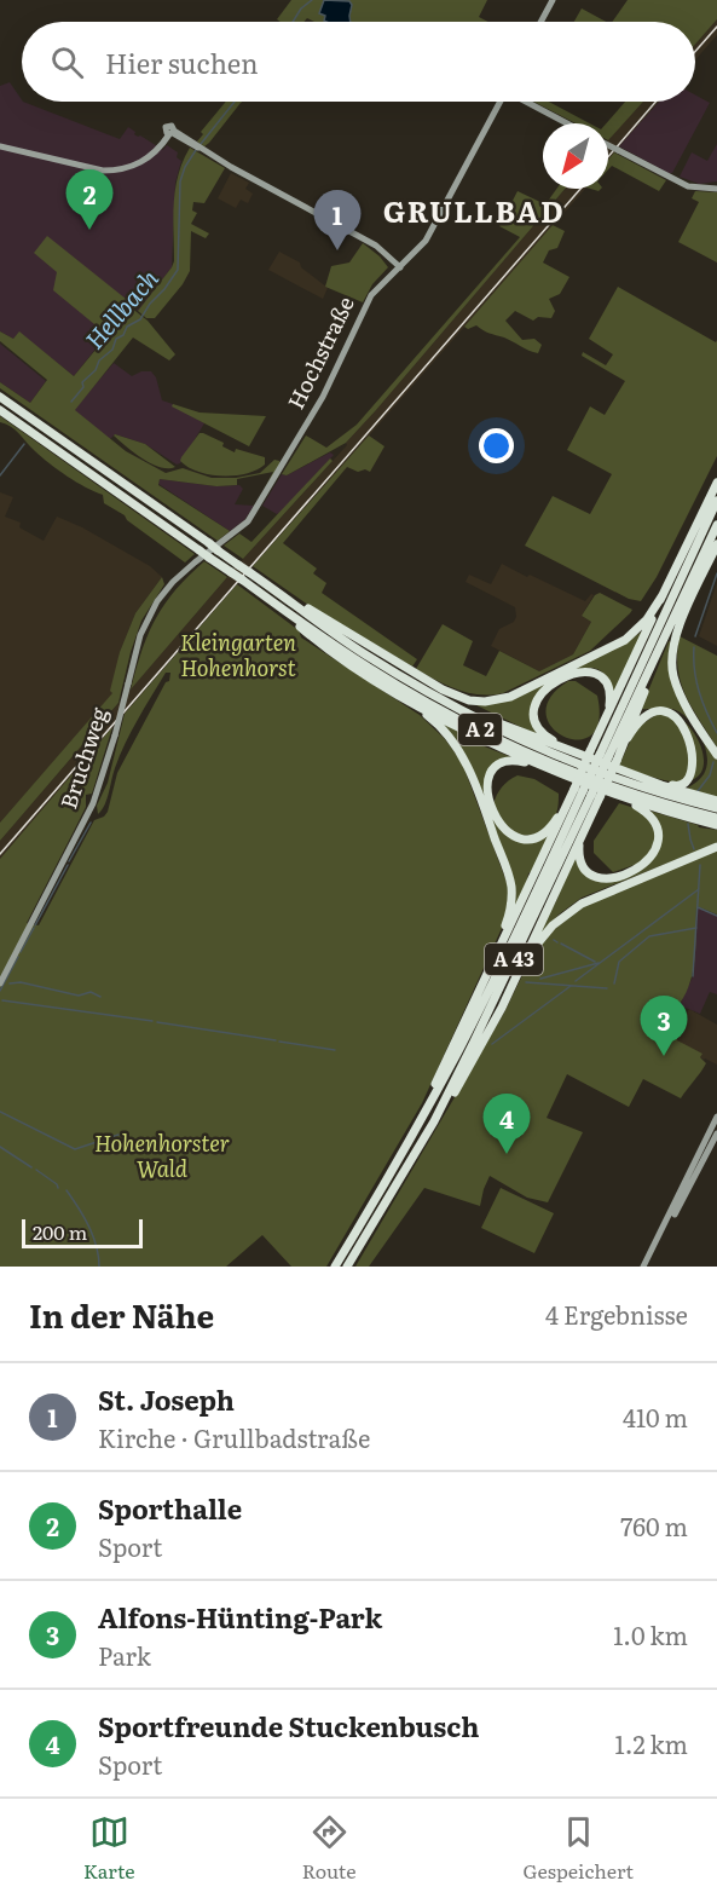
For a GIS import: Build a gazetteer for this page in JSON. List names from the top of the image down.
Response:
{
  "streets": {
    "highway": ["A 2", "A 43"],
    "street": ["Hochstraße", "Bruchweg"]
  },
  "crossings": [
    ["Hochstraße", "Bruchweg"]
  ],
  "districts": ["GRULLBAD"],
  "water": ["Hellbach"],
  "parks": ["Kleingarten Hohenhorst", "Hohenhorster Wald"],
  "scale_bar": "200 m",
  "north": "bottom left",
  "page": {
    "search": "Hier suchen",
    "pins": [
      "2",
      "1",
      "3",
      "4"
    ],
    "scale": "200 m",
    "heading": ["In der Nähe", "4 Ergebnisse"],
    "list": [
      {
        "mark": "1",
        "name": "St. Joseph",
        "note": "Kirche · Grullbadstraße",
        "value": "410 m"
      },
      {
        "mark": "2",
        "name": "Sporthalle",
        "note": "Sport",
        "value": "760 m"
      },
      {
        "mark": "3",
        "name": "Alfons-Hünting-Park",
        "note": "Park",
        "value": "1.0 km"
      },
      {
        "mark": "4",
        "name": "Sportfreunde Stuckenbusch",
        "note": "Sport",
        "value": "1.2 km"
      }
    ],
    "nav": ["Karte", "Route", "Gespeichert"]
  }
}
